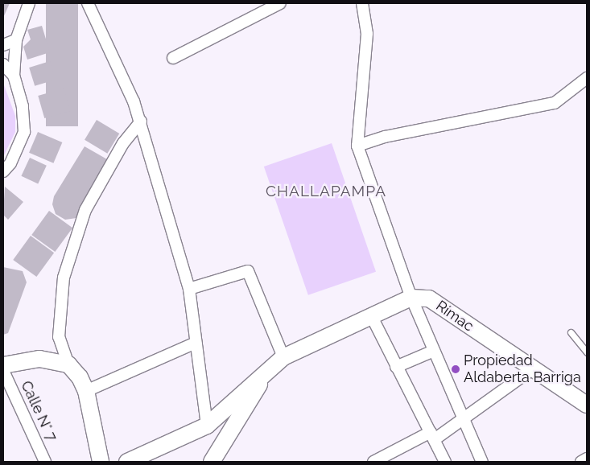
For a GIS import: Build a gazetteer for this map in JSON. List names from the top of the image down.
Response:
{
  "streets": {
    "street": ["Rímac", "Calle N° 7"]
  },
  "districts": ["CHALLAPAMPA"],
  "places": ["Propiedad Aldaberta Barriga"]
}
